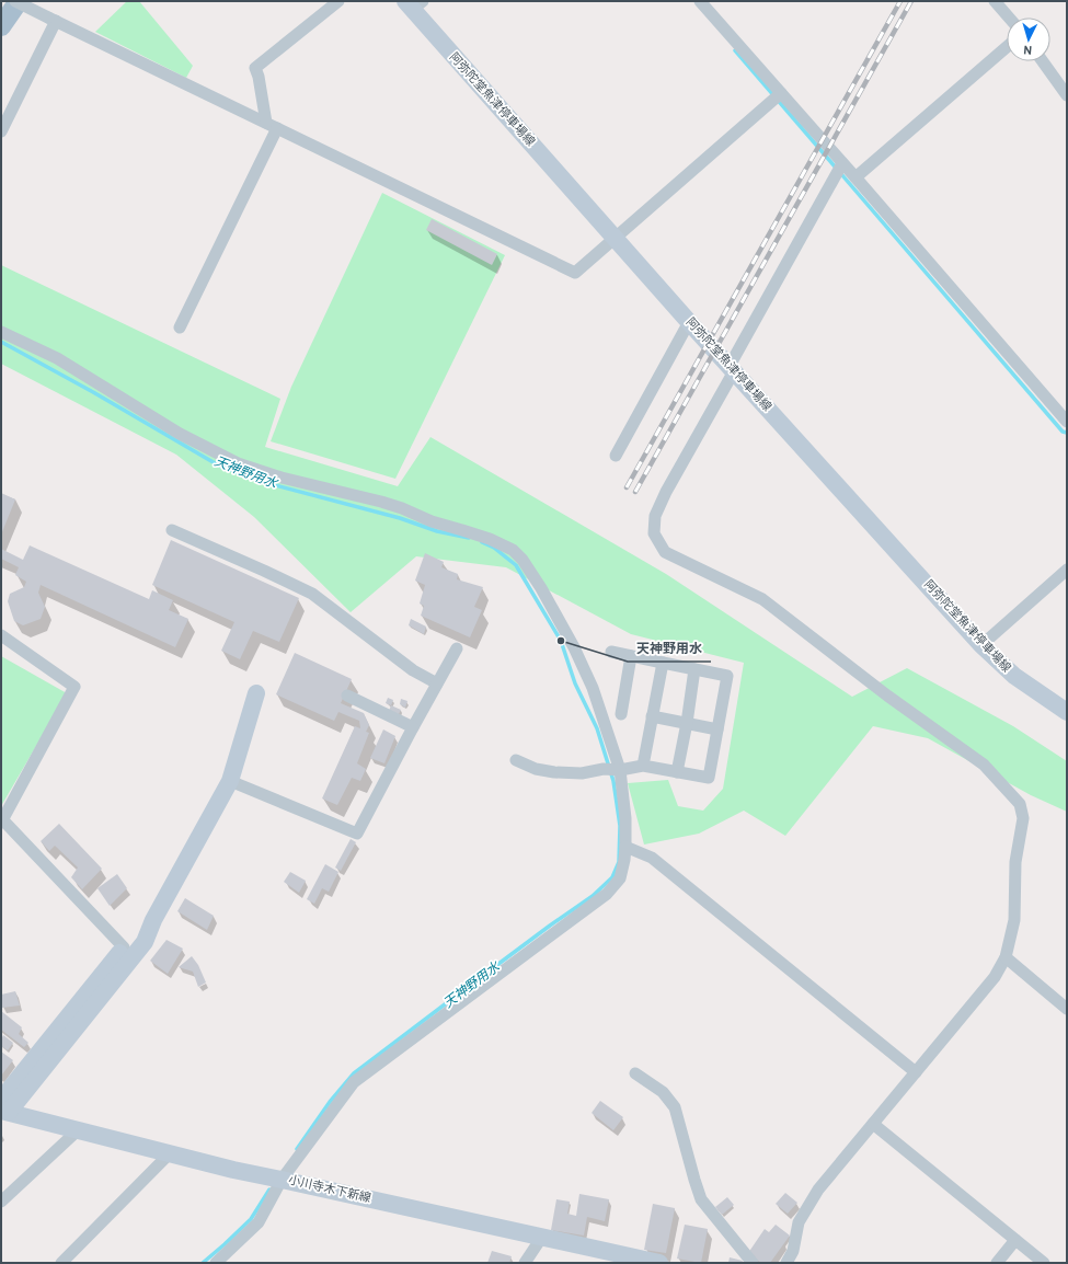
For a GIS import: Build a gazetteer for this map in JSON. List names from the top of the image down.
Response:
{
  "streets": {
    "main road": ["阿弥陀堂魚津停車場線", "小川寺木下新線"]
  },
  "water": ["天神野用水"],
  "places": ["天神野用水"],
  "north": "bottom"
}
